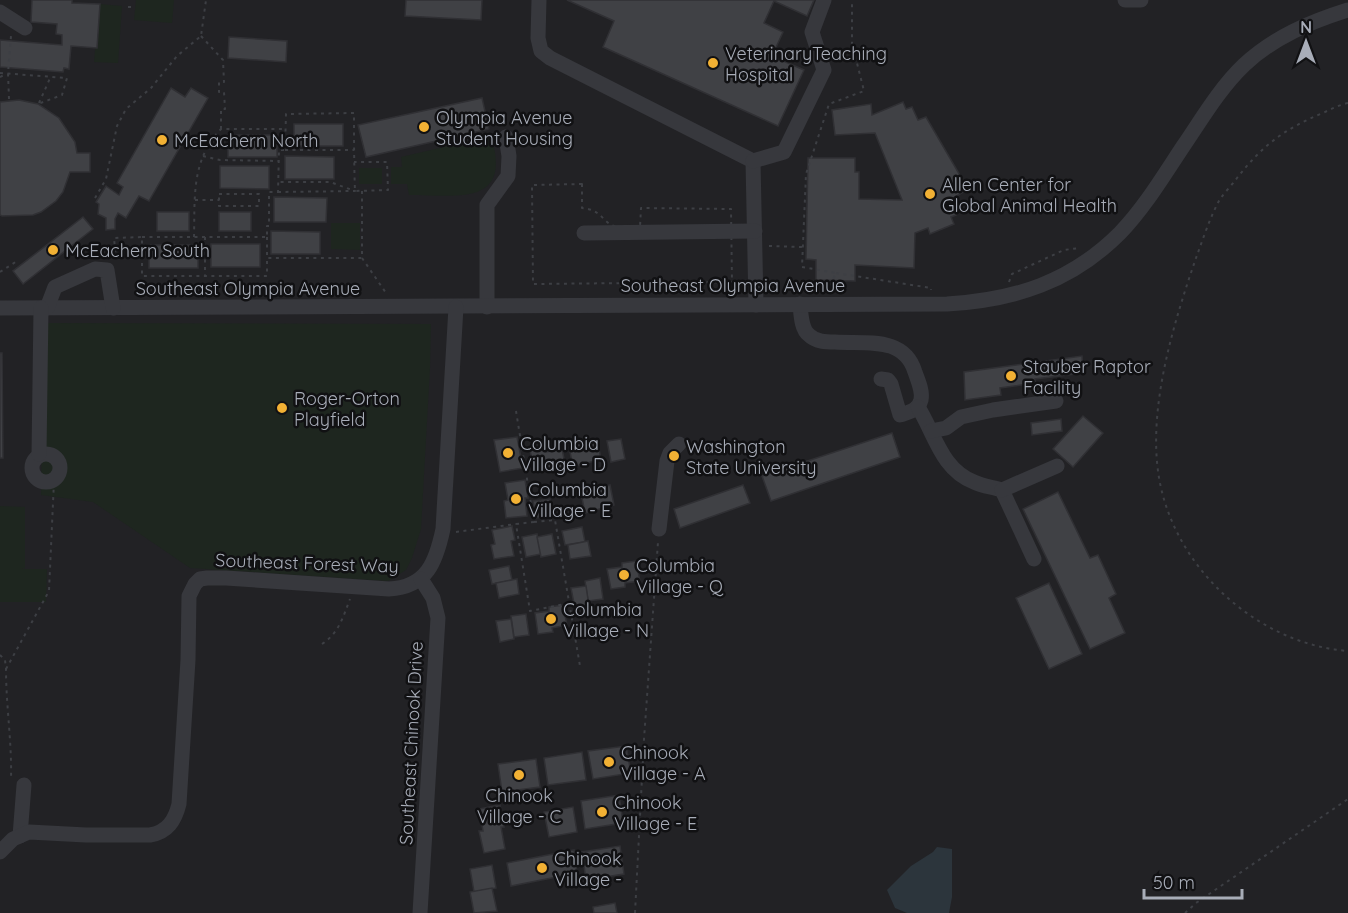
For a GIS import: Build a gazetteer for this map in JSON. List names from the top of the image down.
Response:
{
  "streets": {
    "street": ["Southeast Olympia Avenue", "Southeast Forest Way", "Southeast Chinook Drive"]
  },
  "crossings": [
    ["Southeast Olympia Avenue", "Southeast Forest Way"],
    ["Southeast Forest Way", "Southeast Chinook Drive"]
  ],
  "places": [
    "VeterinaryTeaching Hospital",
    "Olympia Avenue Student Housing",
    "McEachern North",
    "Allen Center for Global Animal Health",
    "McEachern South",
    "Stauber Raptor Facility",
    "Roger-Orton Playfield",
    "Columbia Village - D",
    "Washington State University",
    "Columbia Village - E",
    "Columbia Village - Q",
    "Columbia Village - N",
    "Chinook Village - A",
    "Chinook Village - C",
    "Chinook Village - E",
    "Chinook Village -"
  ],
  "scale_bar": "50 m",
  "north": "top"
}
